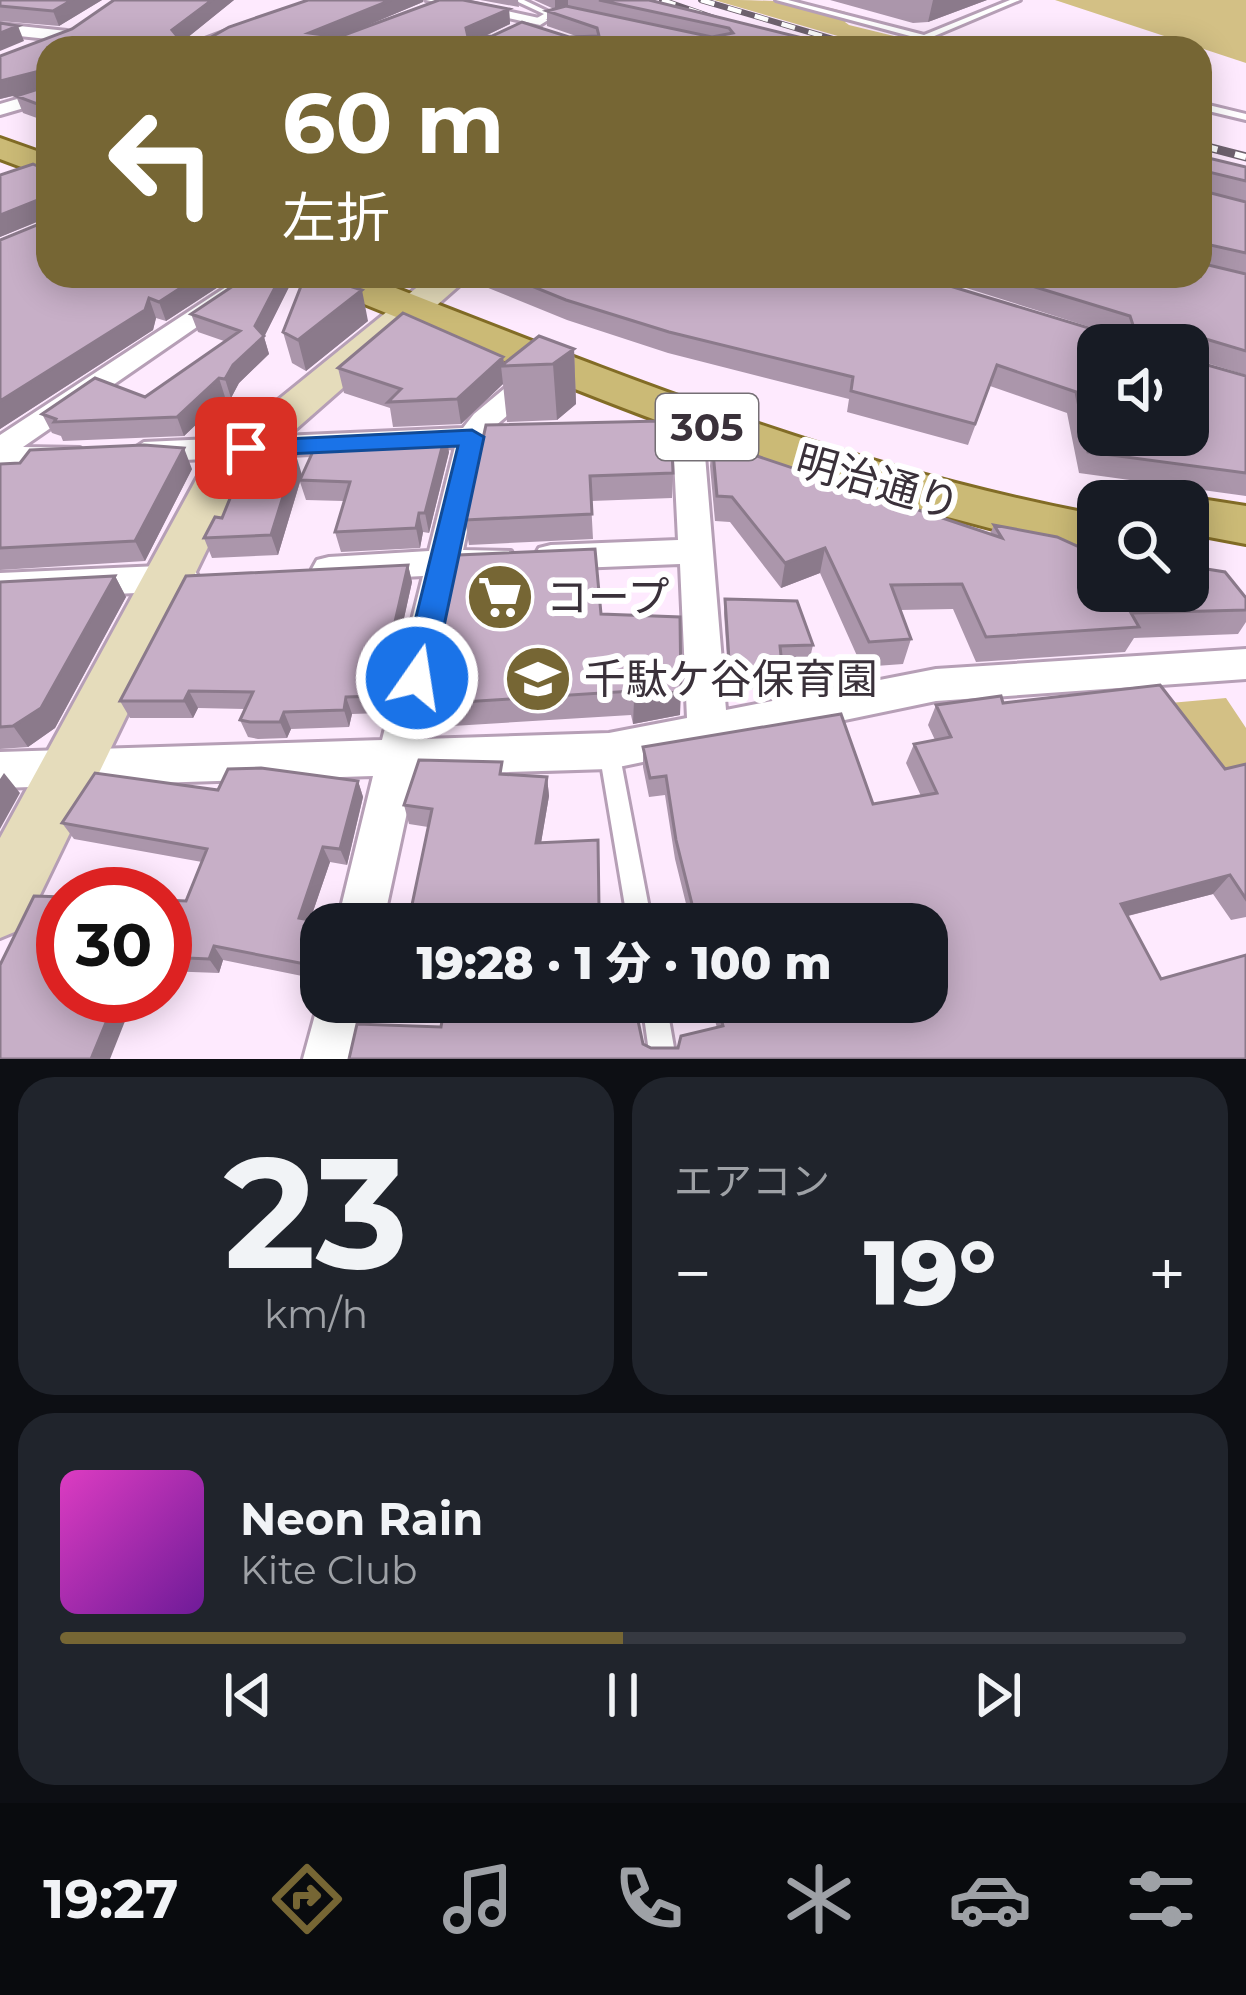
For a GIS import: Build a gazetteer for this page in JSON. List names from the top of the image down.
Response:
{
  "streets": {
    "main road": ["305", "明治通り"]
  },
  "places": {
    "supermarket": ["コープ"],
    "school or university": ["千駄ケ谷保育園"]
  },
  "page": {
    "turn": ["60 m", "左折"],
    "limit": "30",
    "trip": "19:28 · 1 分 · 100 m",
    "tile": [
      ["23", "km/h"],
      "エアコン"
    ],
    "heat": ["−", "19°", "+"],
    "song": ["Neon Rain", "Kite Club"],
    "tabs": "19:27"
  }
}
